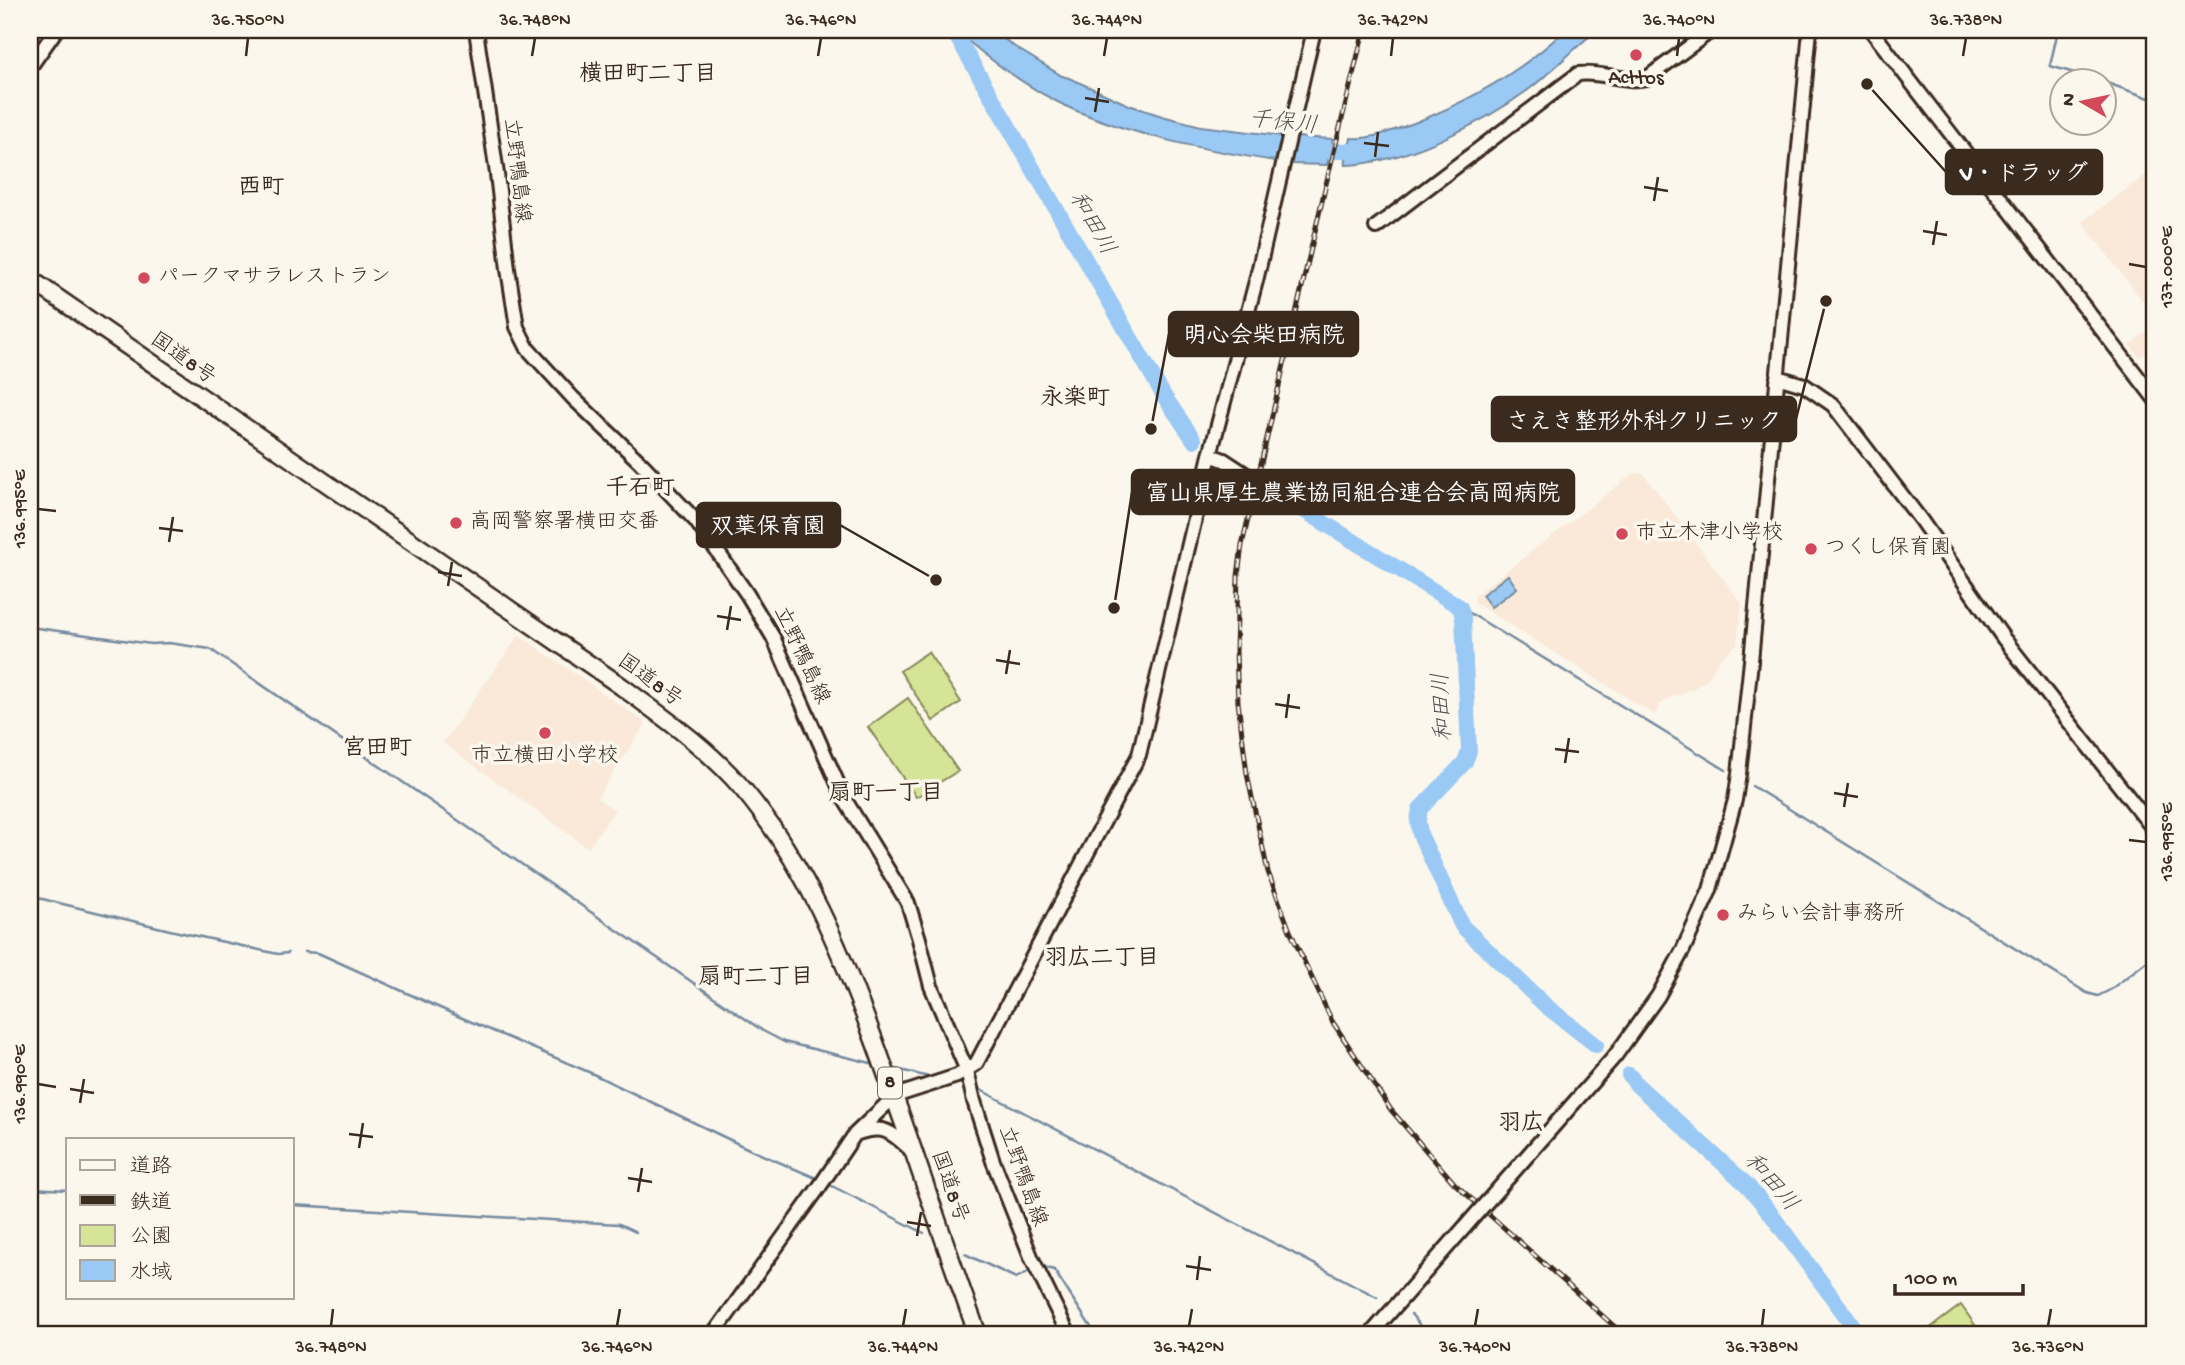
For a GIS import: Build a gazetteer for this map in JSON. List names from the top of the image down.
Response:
{
  "streets": {
    "highway": ["国道8号", "8"],
    "street": ["立野鴨島線"]
  },
  "districts": [
    "横田町二丁目",
    "西町",
    "永楽町",
    "千石町",
    "宮田町",
    "扇町一丁目",
    "羽広二丁目",
    "扇町二丁目",
    "羽広"
  ],
  "water": ["千保川", "和田川"],
  "places": [
    "Acttos",
    "V・ドラッグ",
    "パークマサラレストラン",
    "さえき整形外科クリニック",
    "明心会柴田病院",
    "高岡警察署横田交番",
    "市立木津小学校",
    "つくし保育園",
    "双葉保育園",
    "富山県厚生農業協同組合連合会高岡病院",
    "市立横田小学校",
    "みらい会計事務所"
  ],
  "legend": [
    "道路",
    "鉄道",
    "公園",
    "水域"
  ],
  "scale_bar": "100 m",
  "north": "left",
  "coordinates": [
    "36.750°N",
    "36.748°N",
    "36.746°N",
    "36.744°N",
    "36.742°N",
    "36.740°N",
    "36.738°N",
    "137.000°E",
    "136.995°E",
    "136.990°E",
    "36.736°N"
  ]
}
